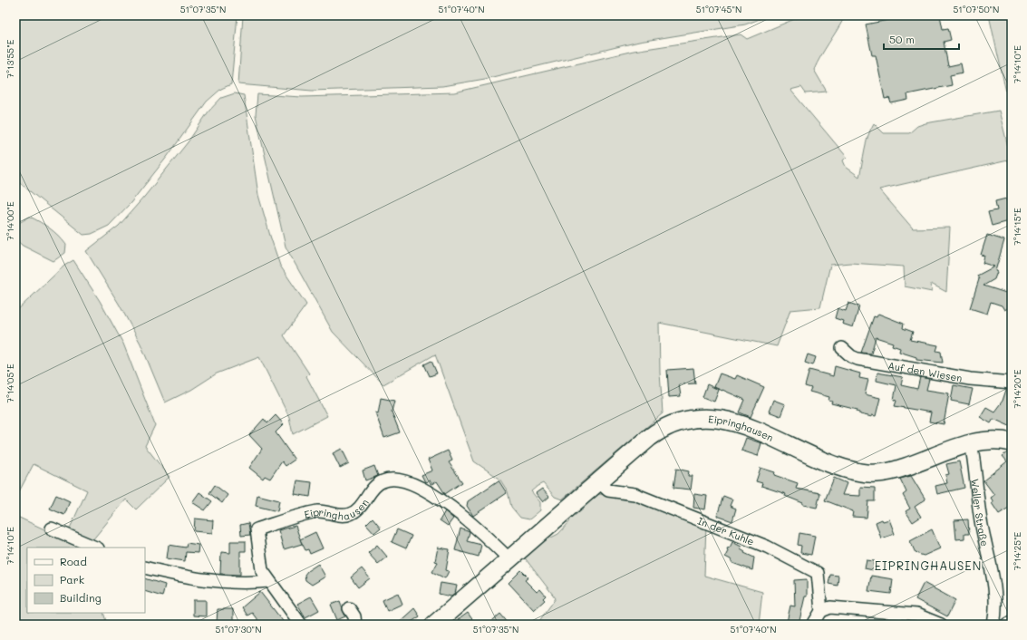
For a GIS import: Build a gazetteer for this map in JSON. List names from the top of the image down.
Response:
{
  "streets": {
    "main road": ["Eipringhausen"],
    "street": ["Auf den Wiesen", "Weller Straße", "In der Kuhle"]
  },
  "crossings": [
    ["Eipringhausen", "Weller Straße"],
    ["Eipringhausen", "In der Kuhle"]
  ],
  "districts": ["EIPRINGHAUSEN"],
  "legend": ["Road", "Park", "Building"],
  "scale_bar": "50 m",
  "coordinates": [
    "51°07'35\"N",
    "51°07'40\"N",
    "51°07'45\"N",
    "51°07'50\"N",
    "7°13'55\"E",
    "7°14'10\"E",
    "7°14'00\"E",
    "7°14'15\"E",
    "7°14'05\"E",
    "7°14'20\"E",
    "7°14'25\"E",
    "51°07'30\"N"
  ]
}
